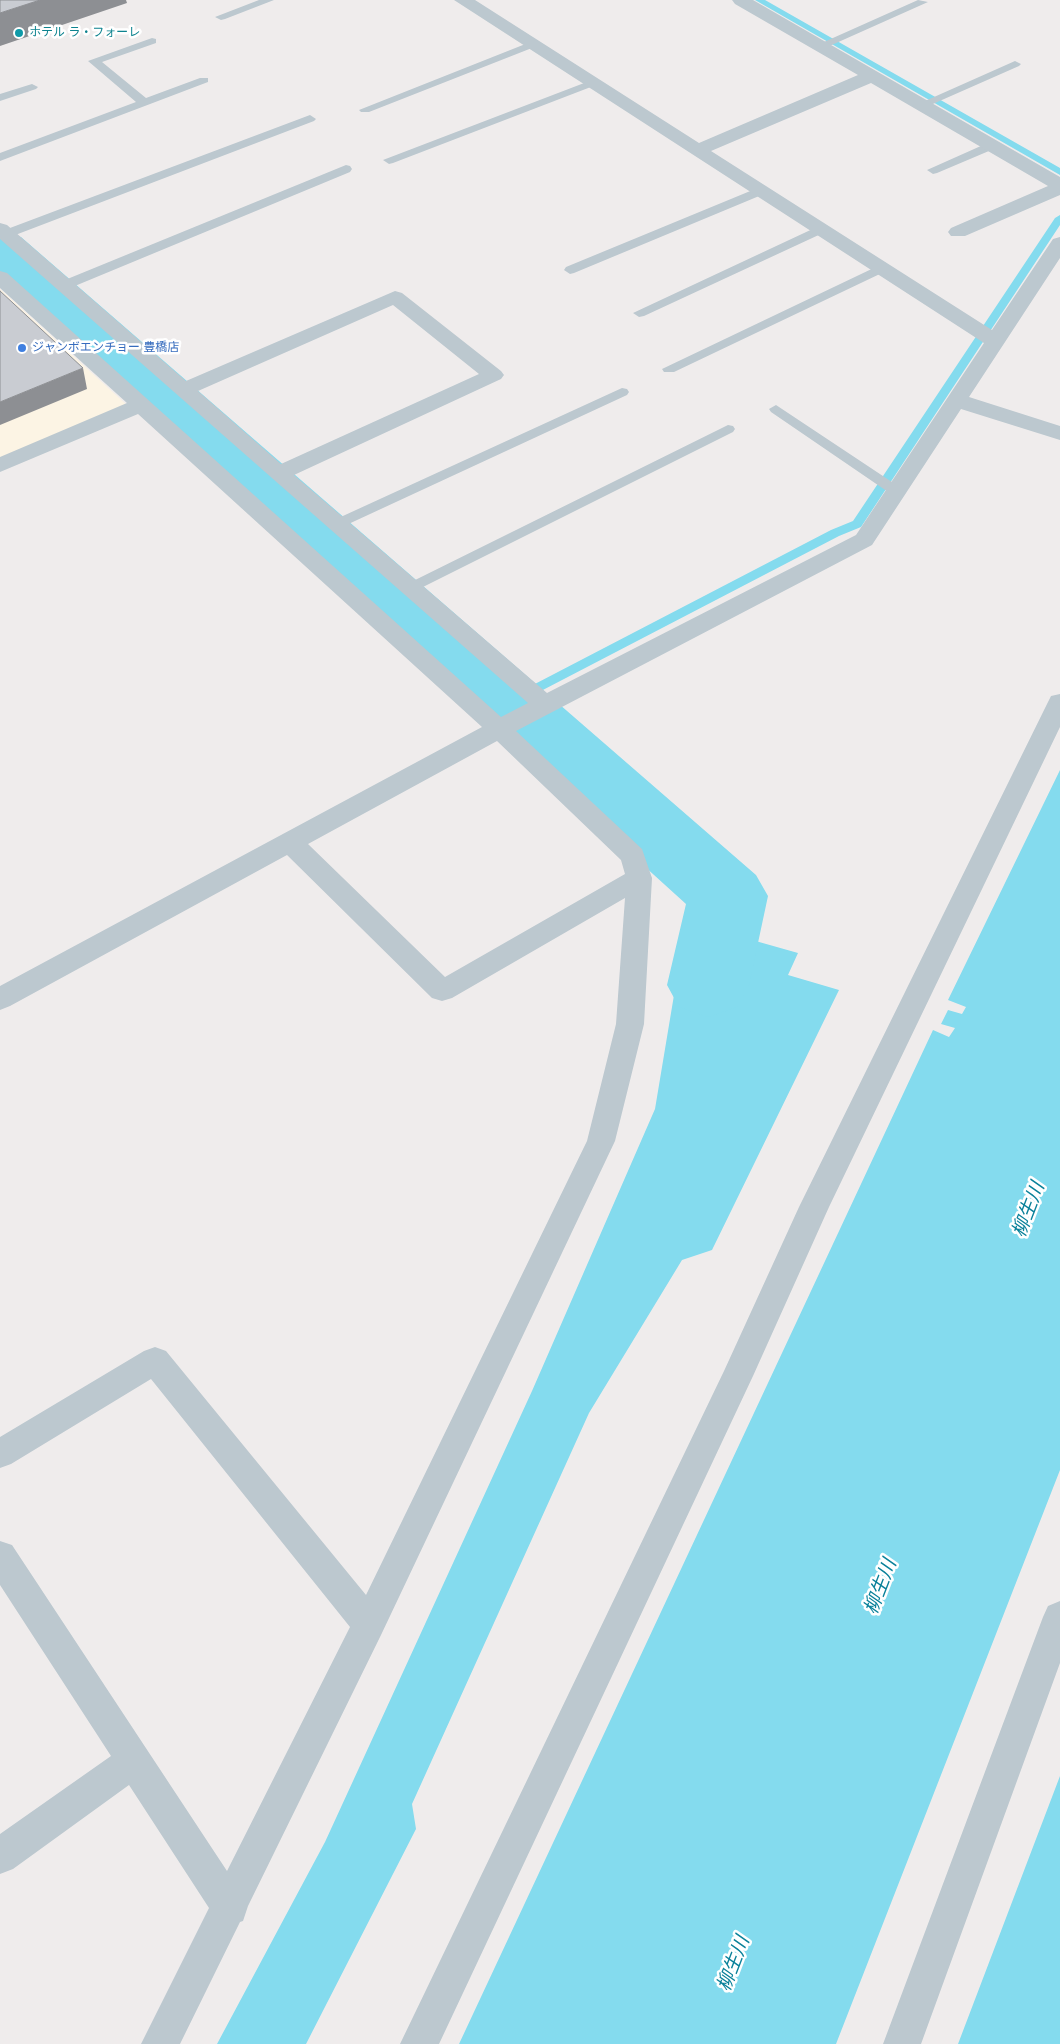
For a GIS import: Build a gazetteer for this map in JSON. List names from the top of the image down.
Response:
{
  "water": ["柳生川"],
  "places": ["ホテル ラ・フォーレ", "ジャンボエンチョー 豊橋店"]
}
